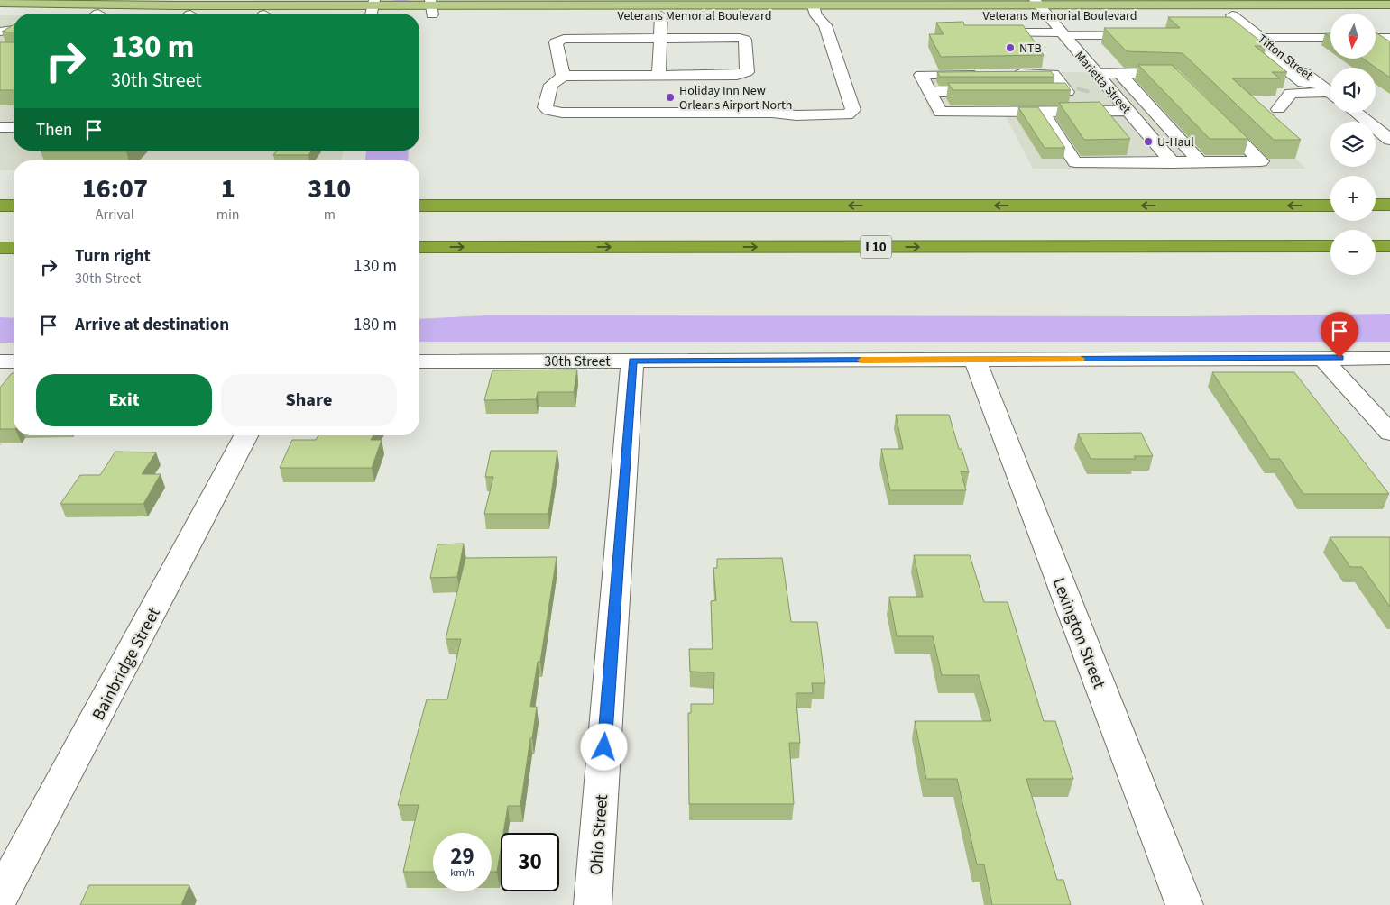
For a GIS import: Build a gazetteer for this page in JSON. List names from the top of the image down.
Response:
{
  "streets": {
    "highway": ["I 10"],
    "main road": ["Veterans Memorial Boulevard"],
    "street": [
      "Tifton Street",
      "Marietta Street",
      "30th Street",
      "Lexington Street",
      "Bainbridge Street",
      "Ohio Street"
    ]
  },
  "crossings": [
    ["Veterans Memorial Boulevard", "Tifton Street"],
    ["Veterans Memorial Boulevard", "Marietta Street"],
    ["30th Street", "Lexington Street"],
    ["30th Street", "Ohio Street"]
  ],
  "places": ["NTB", "Holiday Inn New Orleans Airport North", "U-Haul"],
  "north": "bottom",
  "page": {
    "map_buttons": ["+", "−"],
    "turn": ["130 m", "30th Street"],
    "then": "Then",
    "eta": [
      "16:07",
      "Arrival",
      "1",
      "min",
      "310",
      "m"
    ],
    "list": [
      {
        "name": "Turn right",
        "note": "30th Street",
        "value": "130 m"
      },
      {
        "name": "Arrive at destination",
        "value": "180 m"
      }
    ],
    "buttons": ["Exit", "Share"],
    "speed": "29 km/h",
    "limit": "30"
  }
}
